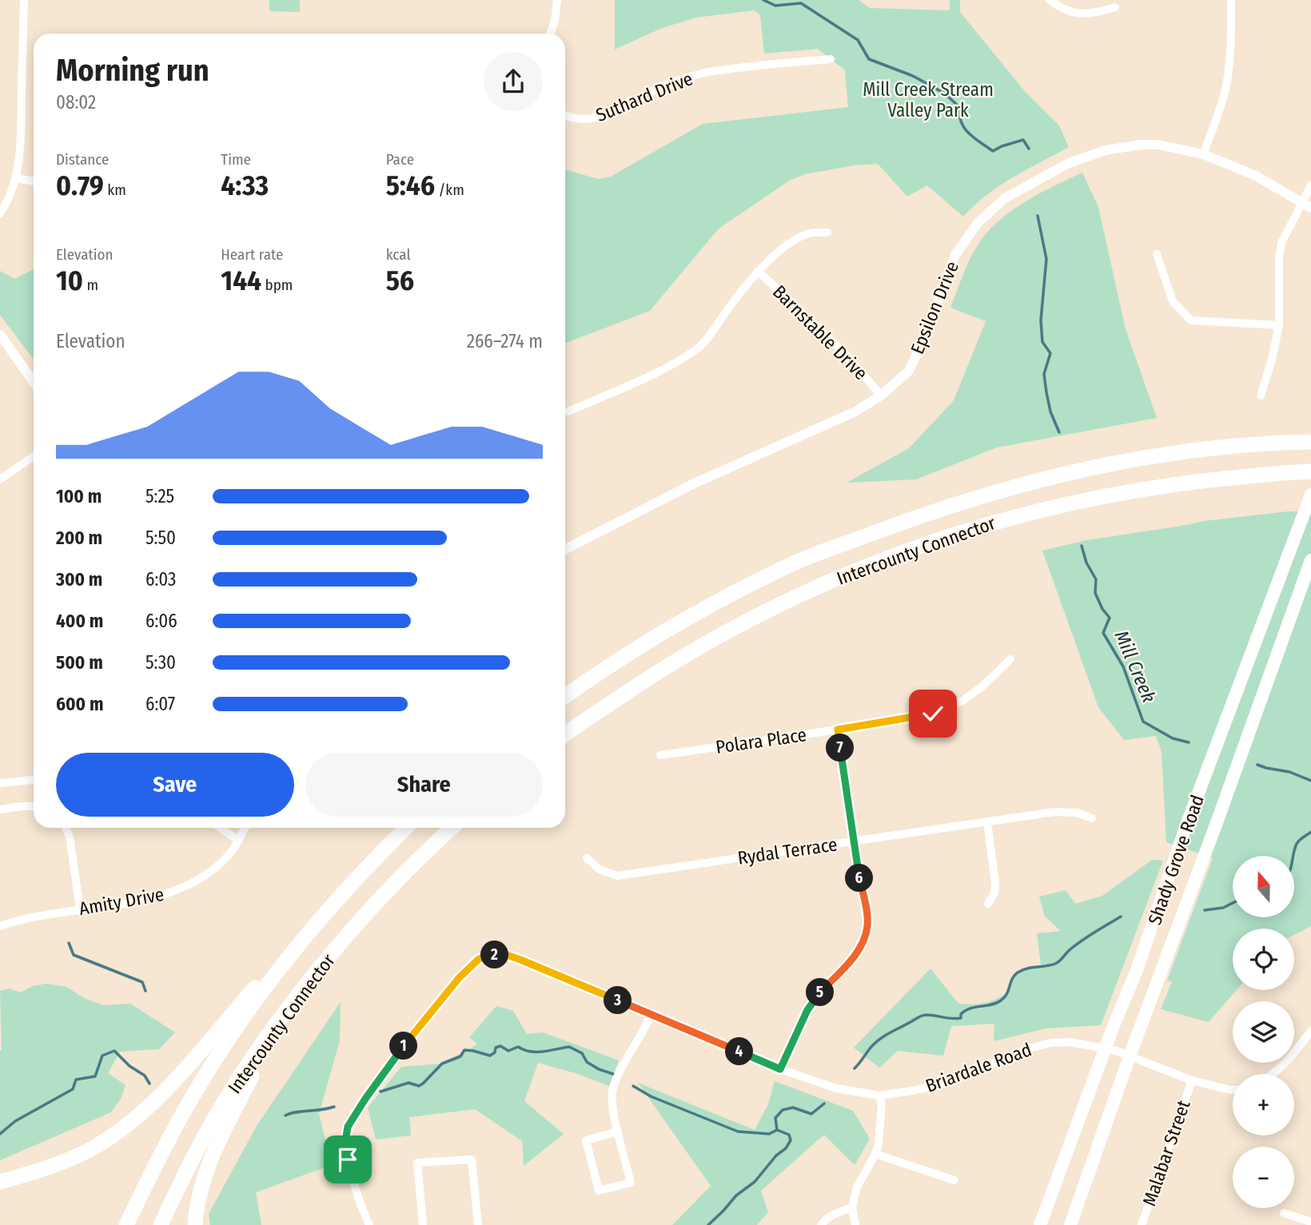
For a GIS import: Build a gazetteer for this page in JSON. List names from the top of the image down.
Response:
{
  "streets": {
    "highway": ["Intercounty Connector"],
    "main road": ["Shady Grove Road"],
    "street": [
      "Suthard Drive",
      "Epsilon Drive",
      "Barnstable Drive",
      "Polara Place",
      "Rydal Terrace",
      "Amity Drive",
      "Briardale Road",
      "Malabar Street"
    ]
  },
  "crossings": [
    ["Epsilon Drive", "Barnstable Drive"],
    ["Shady Grove Road", "Briardale Road"],
    ["Briardale Road", "Malabar Street"]
  ],
  "water": ["Mill Creek"],
  "parks": ["Mill Creek Stream Valley Park"],
  "north": "top",
  "page": {
    "heading": ["Morning run", "08:02"],
    "stats": [
      ["Distance", "0.79 km"],
      ["Time", "4:33"],
      ["Pace", "5:46 /km"],
      ["Elevation", "10 m"],
      ["Heart rate", "144 bpm"],
      ["kcal", "56"]
    ],
    "chart": ["Elevation", "266–274 m"],
    "list": [
      {
        "name": "100 m",
        "note": "5:25"
      },
      {
        "name": "200 m",
        "note": "5:50"
      },
      {
        "name": "300 m",
        "note": "6:03"
      },
      {
        "name": "400 m",
        "note": "6:06"
      },
      {
        "name": "500 m",
        "note": "5:30"
      },
      {
        "name": "600 m",
        "note": "6:07"
      }
    ],
    "pins": [
      "7",
      "6",
      "2",
      "5",
      "3",
      "1",
      "4"
    ],
    "buttons": ["Save", "Share"],
    "map_buttons": ["+", "−"]
  }
}
